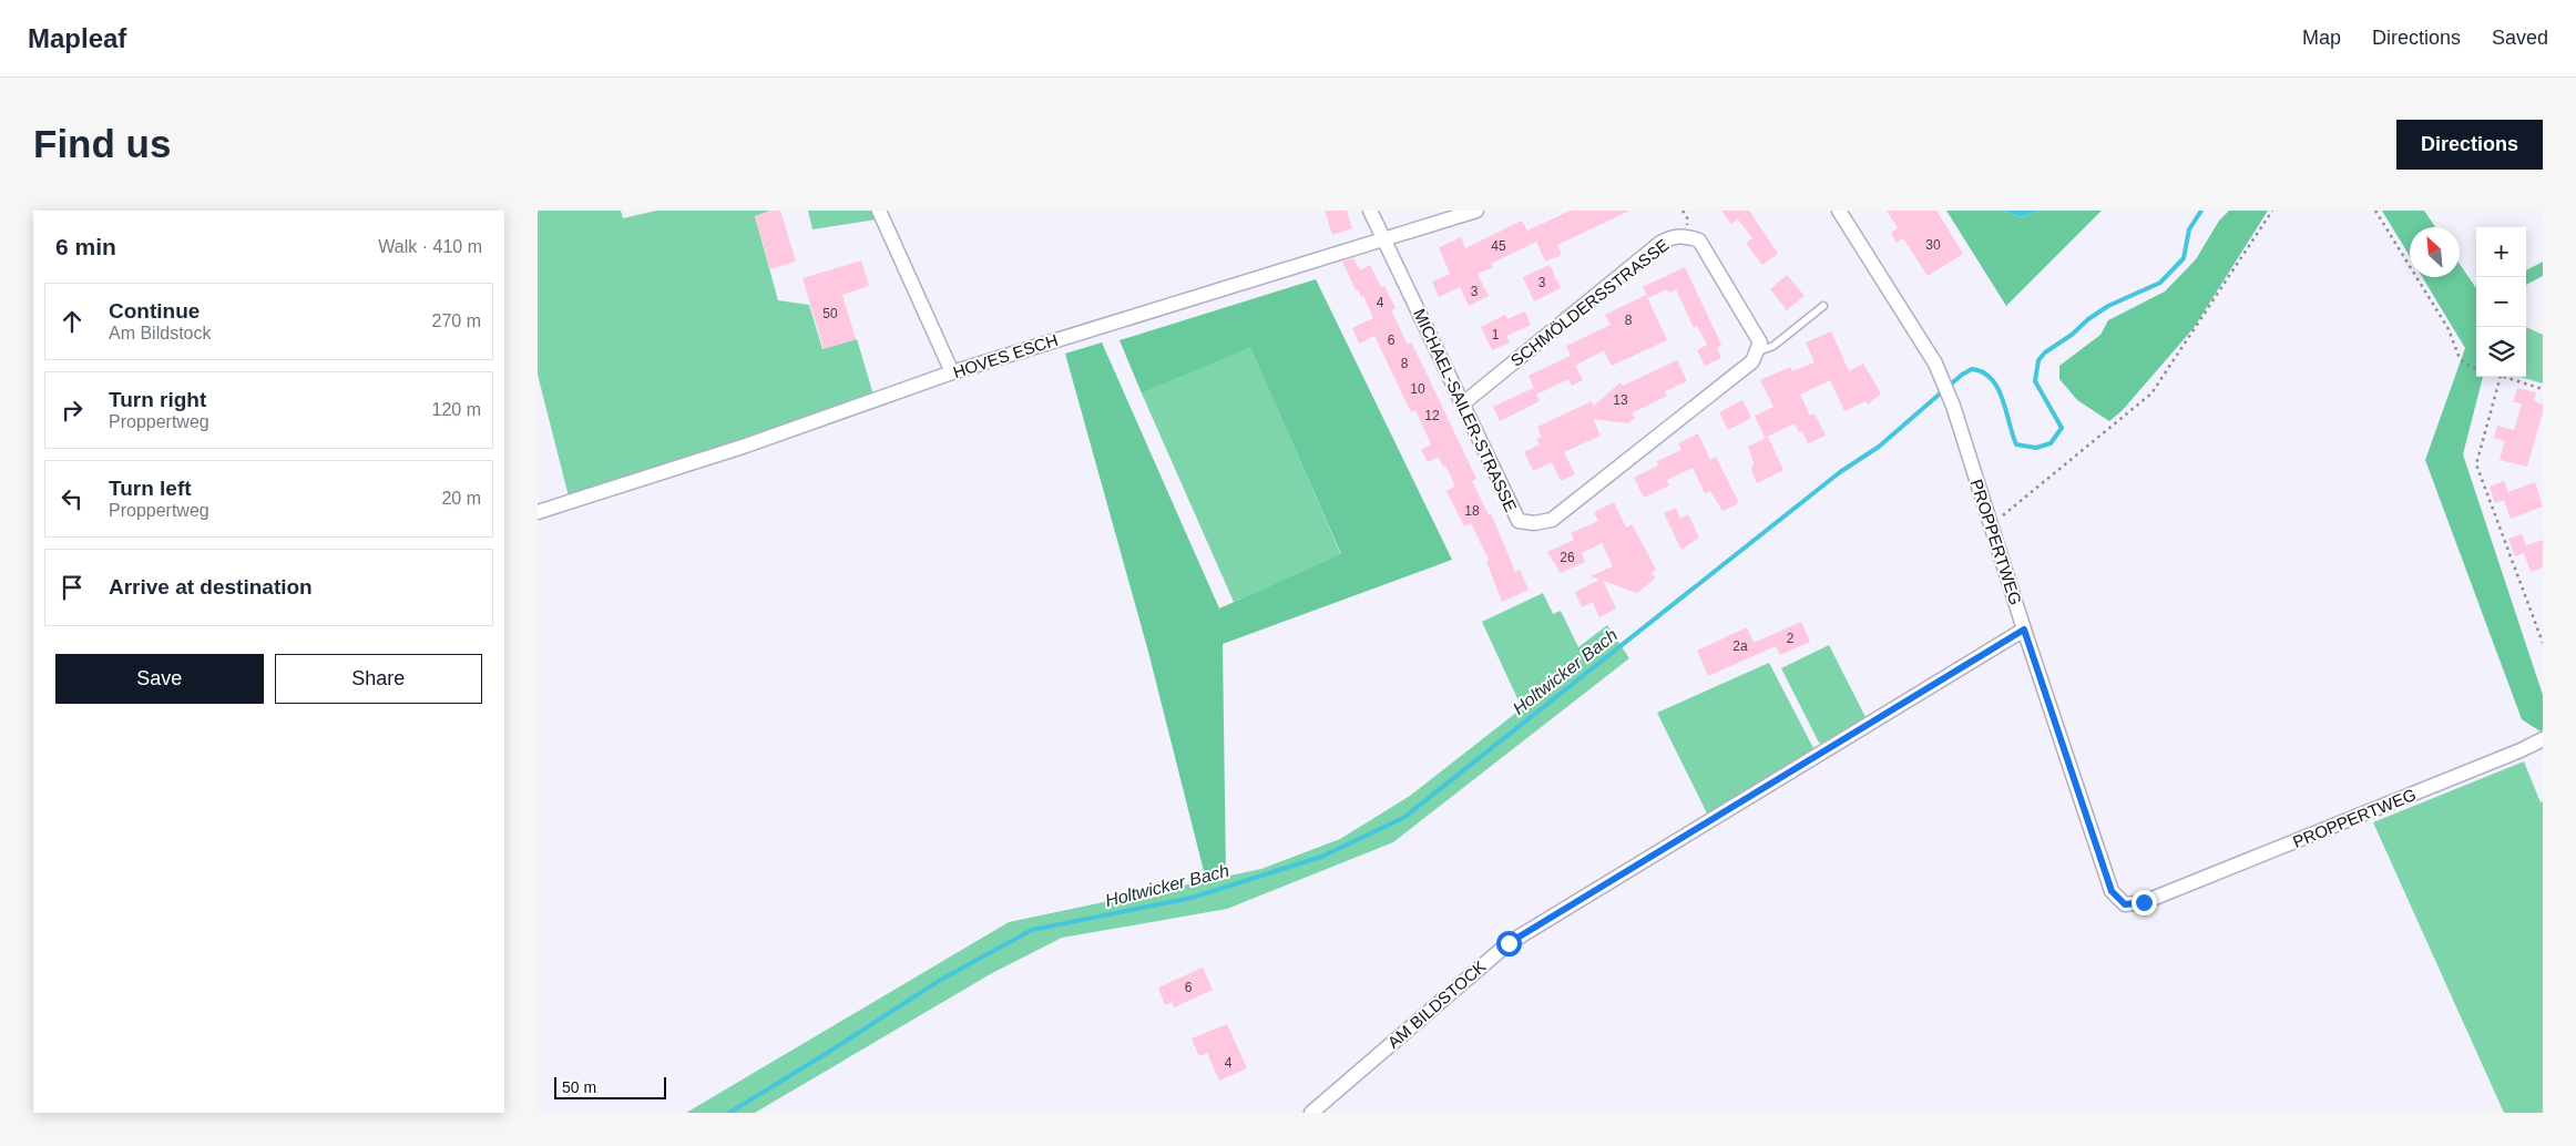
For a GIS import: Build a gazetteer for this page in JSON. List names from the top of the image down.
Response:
{
  "streets": {
    "street": [
      "SCHMÖLDERSSTRASSE",
      "HOVES ESCH",
      "MICHAEL-SAILER-STRASSE",
      "PROPPERTWEG",
      "AM BILDSTOCK"
    ]
  },
  "crossings": [
    ["SCHMÖLDERSSTRASSE", "MICHAEL-SAILER-STRASSE"],
    ["HOVES ESCH", "MICHAEL-SAILER-STRASSE"],
    ["PROPPERTWEG", "AM BILDSTOCK"]
  ],
  "water": ["Holtwicker Bach"],
  "house_numbers": [
    "30",
    "45",
    "3",
    "3",
    "4",
    "50",
    "8",
    "1",
    "6",
    "8",
    "10",
    "13",
    "12",
    "18",
    "26",
    "2",
    "2a",
    "6",
    "4"
  ],
  "scale_bar": "50 m",
  "north": "top left",
  "page": {
    "header": "Mapleaf",
    "nav": ["Map", "Directions", "Saved"],
    "buttons": [
      "Directions",
      ["Save", "Share"]
    ],
    "title": "Find us",
    "heading": ["6 min", "Walk · 410 m"],
    "map_buttons": ["+", "−"],
    "list": [
      ["Continue", "Am Bildstock", "270 m"],
      ["Turn right", "Proppertweg", "120 m"],
      ["Turn left", "Proppertweg", "20 m"],
      "Arrive at destination"
    ],
    "scale": "50 m"
  }
}
